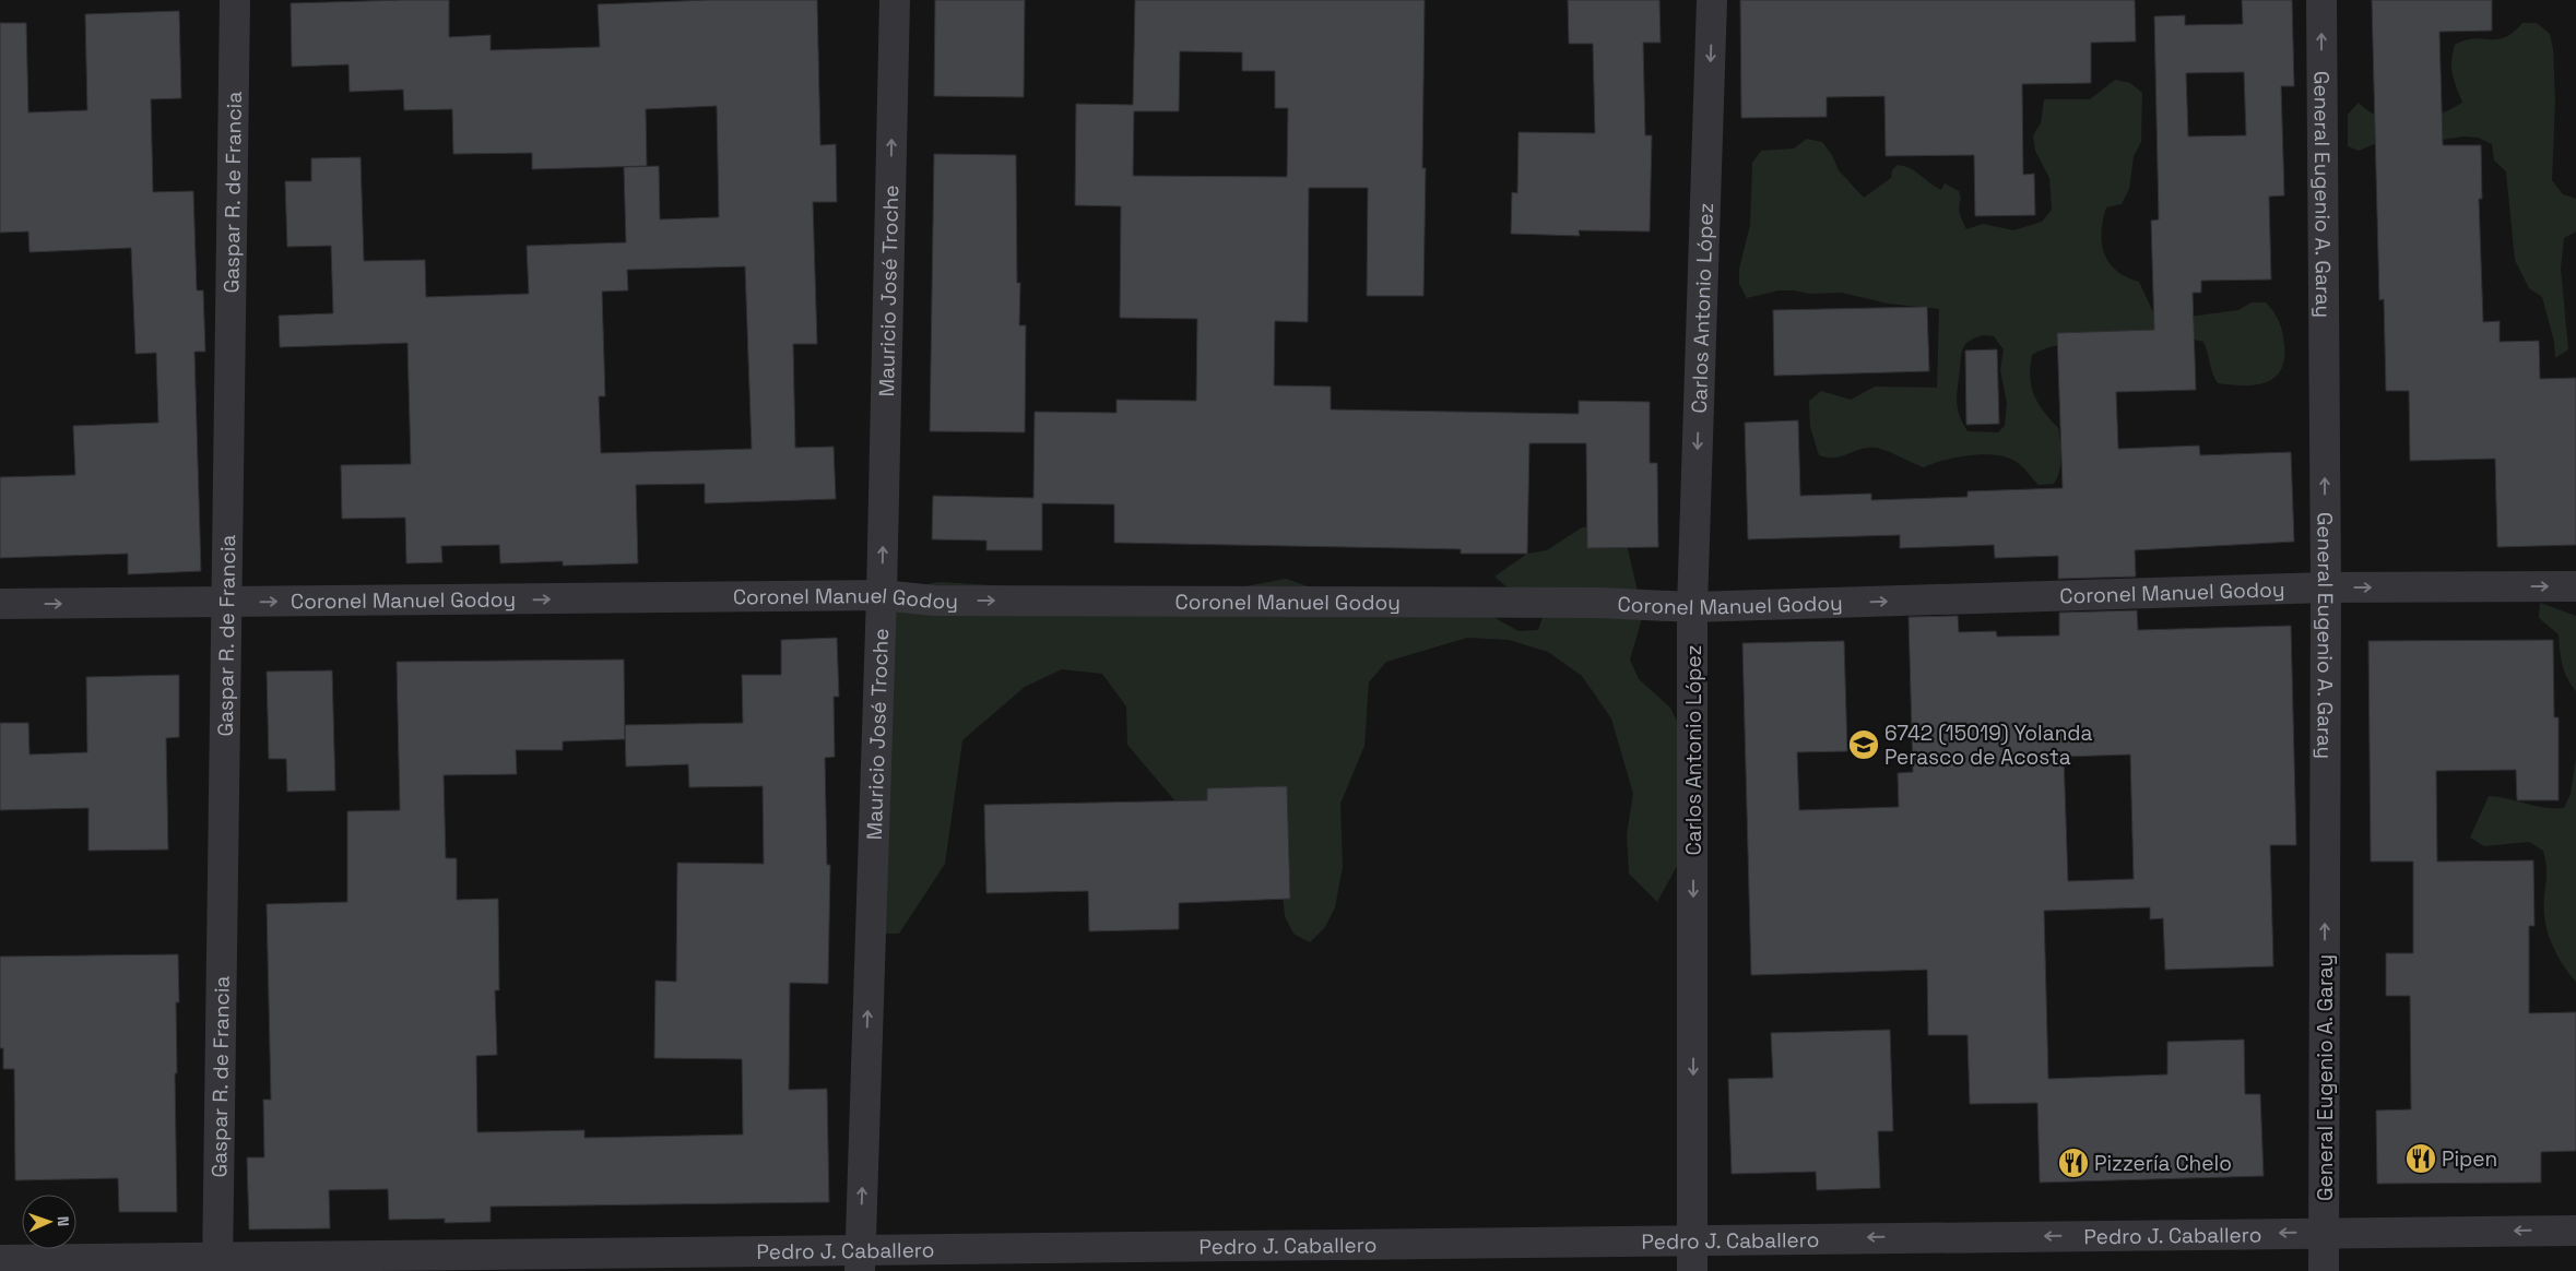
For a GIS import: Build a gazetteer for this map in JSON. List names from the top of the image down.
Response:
{
  "streets": {
    "street": [
      "Gaspar R. de Francia",
      "General Eugenio A. Garay",
      "Mauricio José Troche",
      "Carlos Antonio López",
      "Coronel Manuel Godoy",
      "Pedro J. Caballero"
    ]
  },
  "crossings": [
    ["Gaspar R. de Francia", "Coronel Manuel Godoy"],
    ["Gaspar R. de Francia", "Pedro J. Caballero"],
    ["General Eugenio A. Garay", "Coronel Manuel Godoy"],
    ["General Eugenio A. Garay", "Pedro J. Caballero"],
    ["Mauricio José Troche", "Coronel Manuel Godoy"],
    ["Mauricio José Troche", "Pedro J. Caballero"],
    ["Carlos Antonio López", "Coronel Manuel Godoy"],
    ["Carlos Antonio López", "Pedro J. Caballero"]
  ],
  "one_way": [
    "General Eugenio A. Garay",
    "Mauricio José Troche",
    "Carlos Antonio López",
    "Coronel Manuel Godoy"
  ],
  "places": {
    "school or university": ["6742 (15019) Yolanda Perasco de Acosta"],
    "restaurant": ["Pipen", "Pizzería Chelo"]
  },
  "north": "right"
}
